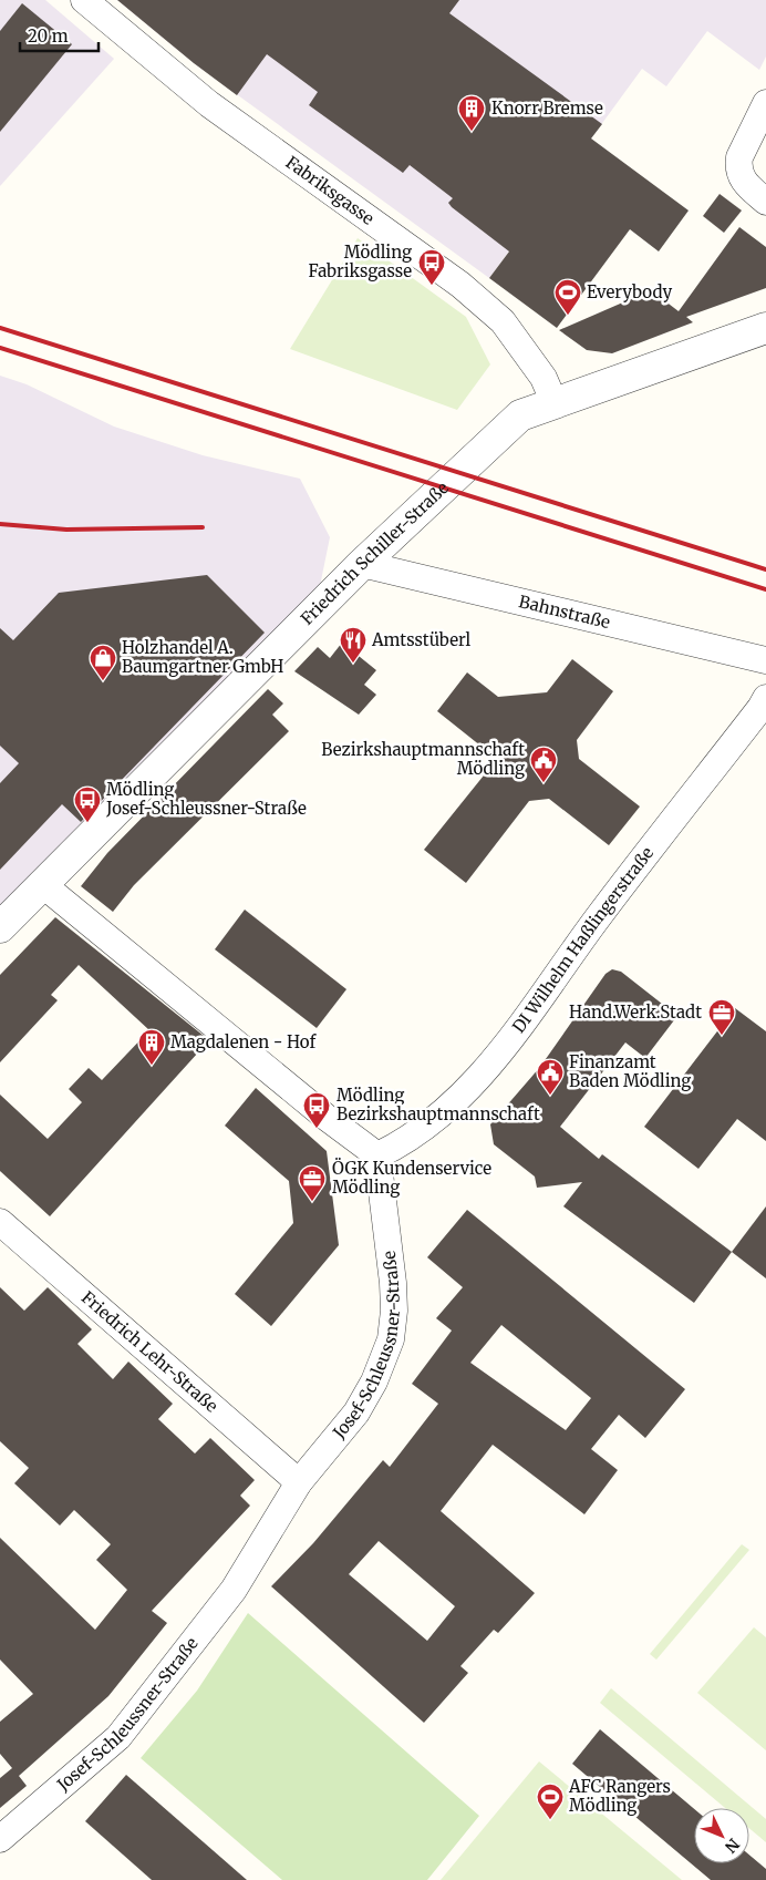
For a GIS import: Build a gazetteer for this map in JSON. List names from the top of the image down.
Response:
{
  "streets": {
    "street": [
      "Fabriksgasse",
      "Friedrich Schiller-Straße",
      "Bahnstraße",
      "DI Wilhelm Haßlingerstraße",
      "Josef-Schleussner-Straße",
      "Friedrich Lehr-Straße"
    ]
  },
  "crossings": [
    ["Fabriksgasse", "Friedrich Schiller-Straße"],
    ["Friedrich Schiller-Straße", "Bahnstraße"],
    ["DI Wilhelm Haßlingerstraße", "Josef-Schleussner-Straße"],
    ["Josef-Schleussner-Straße", "Friedrich Lehr-Straße"]
  ],
  "places": {
    "building": ["Knorr Bremse", "Magdalenen - Hof"],
    "bus stop": ["Mödling Fabriksgasse", "Mödling Josef-Schleussner-Straße", "Mödling Bezirkshauptmannschaft"],
    "sports": ["Everybody", "AFC Rangers Mödling"],
    "restaurant": ["Amtsstüberl"],
    "shop": ["Holzhandel A. Baumgartner GmbH"],
    "public building": ["Bezirkshauptmannschaft Mödling", "Finanzamt Baden Mödling"],
    "office": ["Hand.Werk.Stadt", "ÖGK Kundenservice Mödling"]
  },
  "scale_bar": "20 m",
  "north": "bottom right"
}
